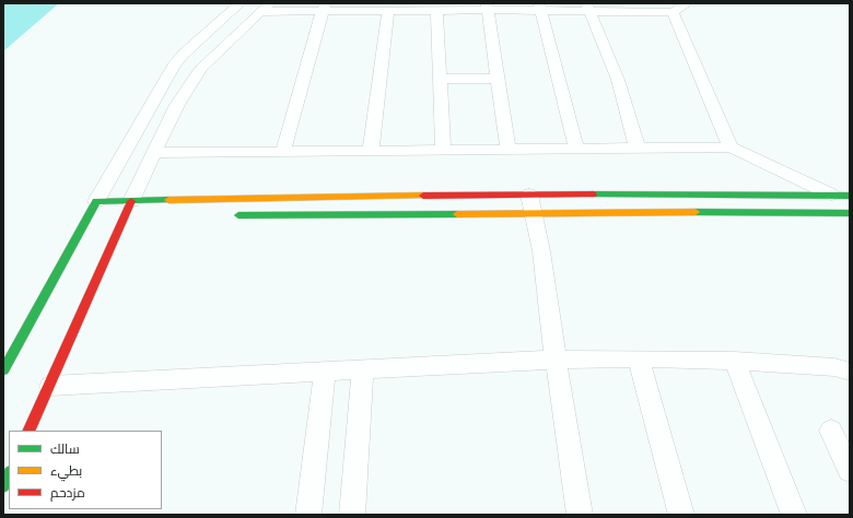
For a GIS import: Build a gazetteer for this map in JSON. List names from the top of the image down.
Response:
{
  "legend": ["سالك", "بطيء", "مزدحم"]
}
